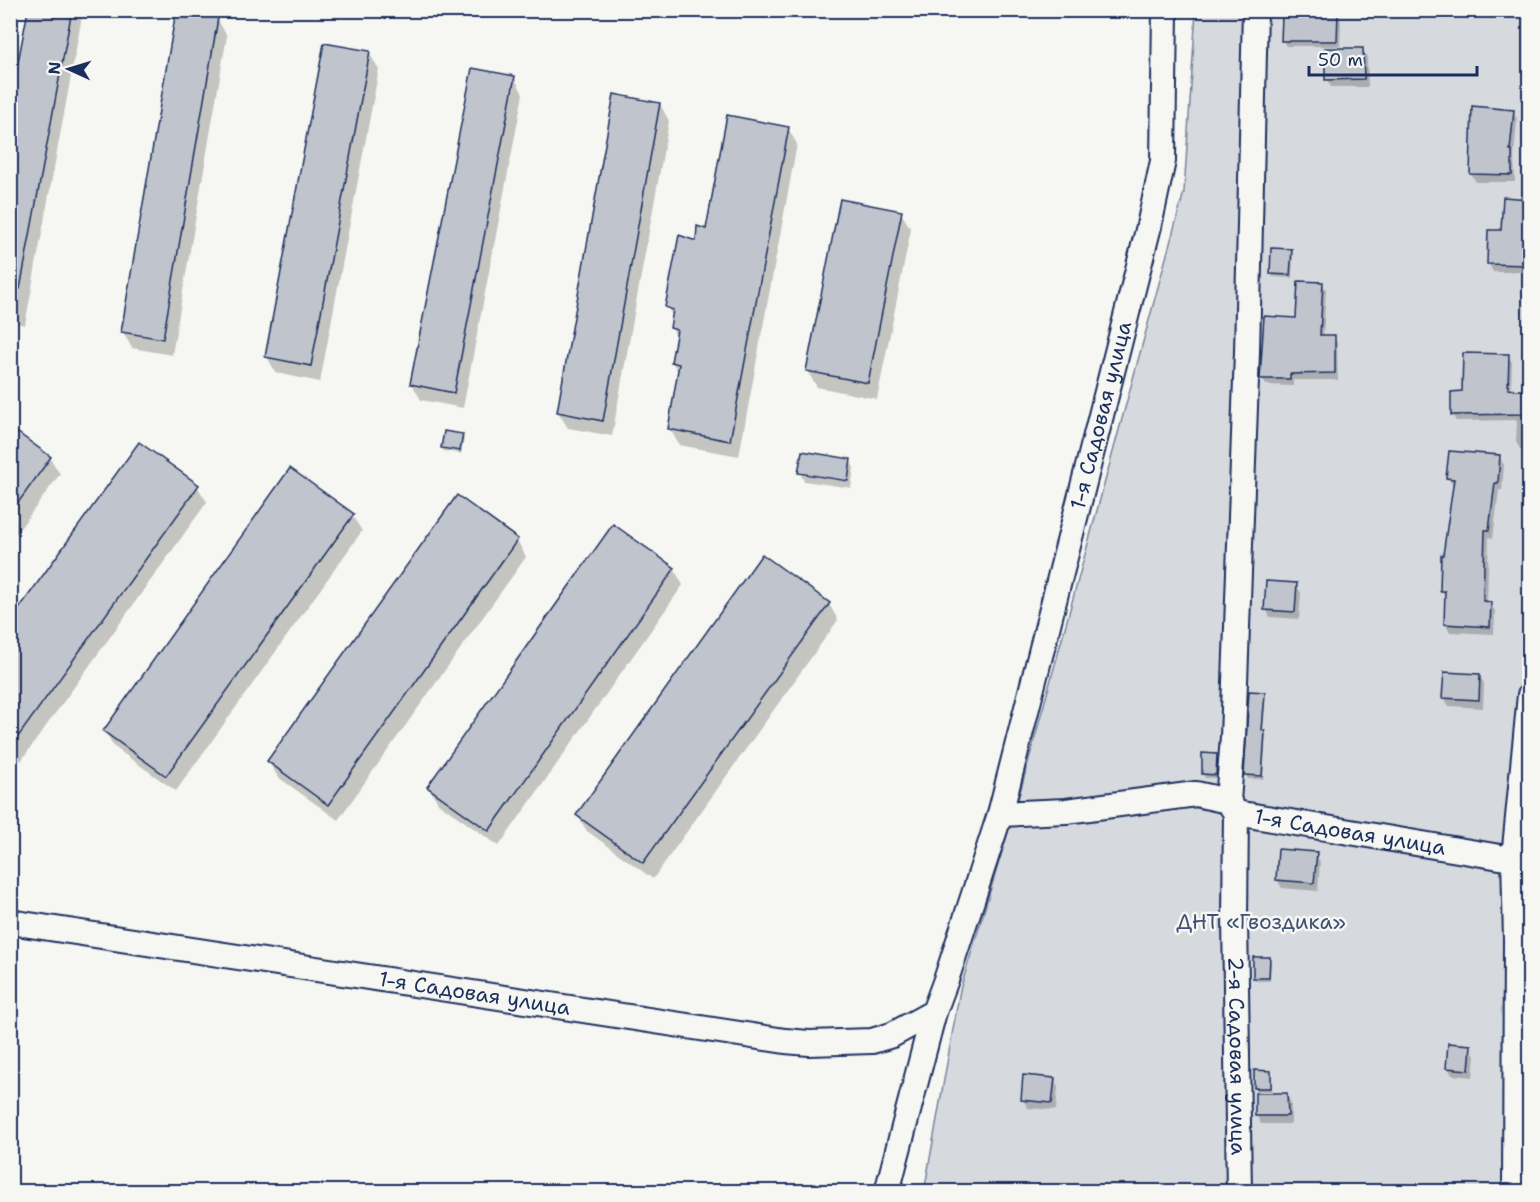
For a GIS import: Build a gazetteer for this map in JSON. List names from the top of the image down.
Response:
{
  "streets": {
    "street": ["1-я Садовая улица", "2-я Садовая улица"]
  },
  "crossings": [
    ["1-я Садовая улица", "2-я Садовая улица"]
  ],
  "parks": ["ДНТ «Гвоздика»"],
  "scale_bar": "50 m",
  "north": "left"
}
